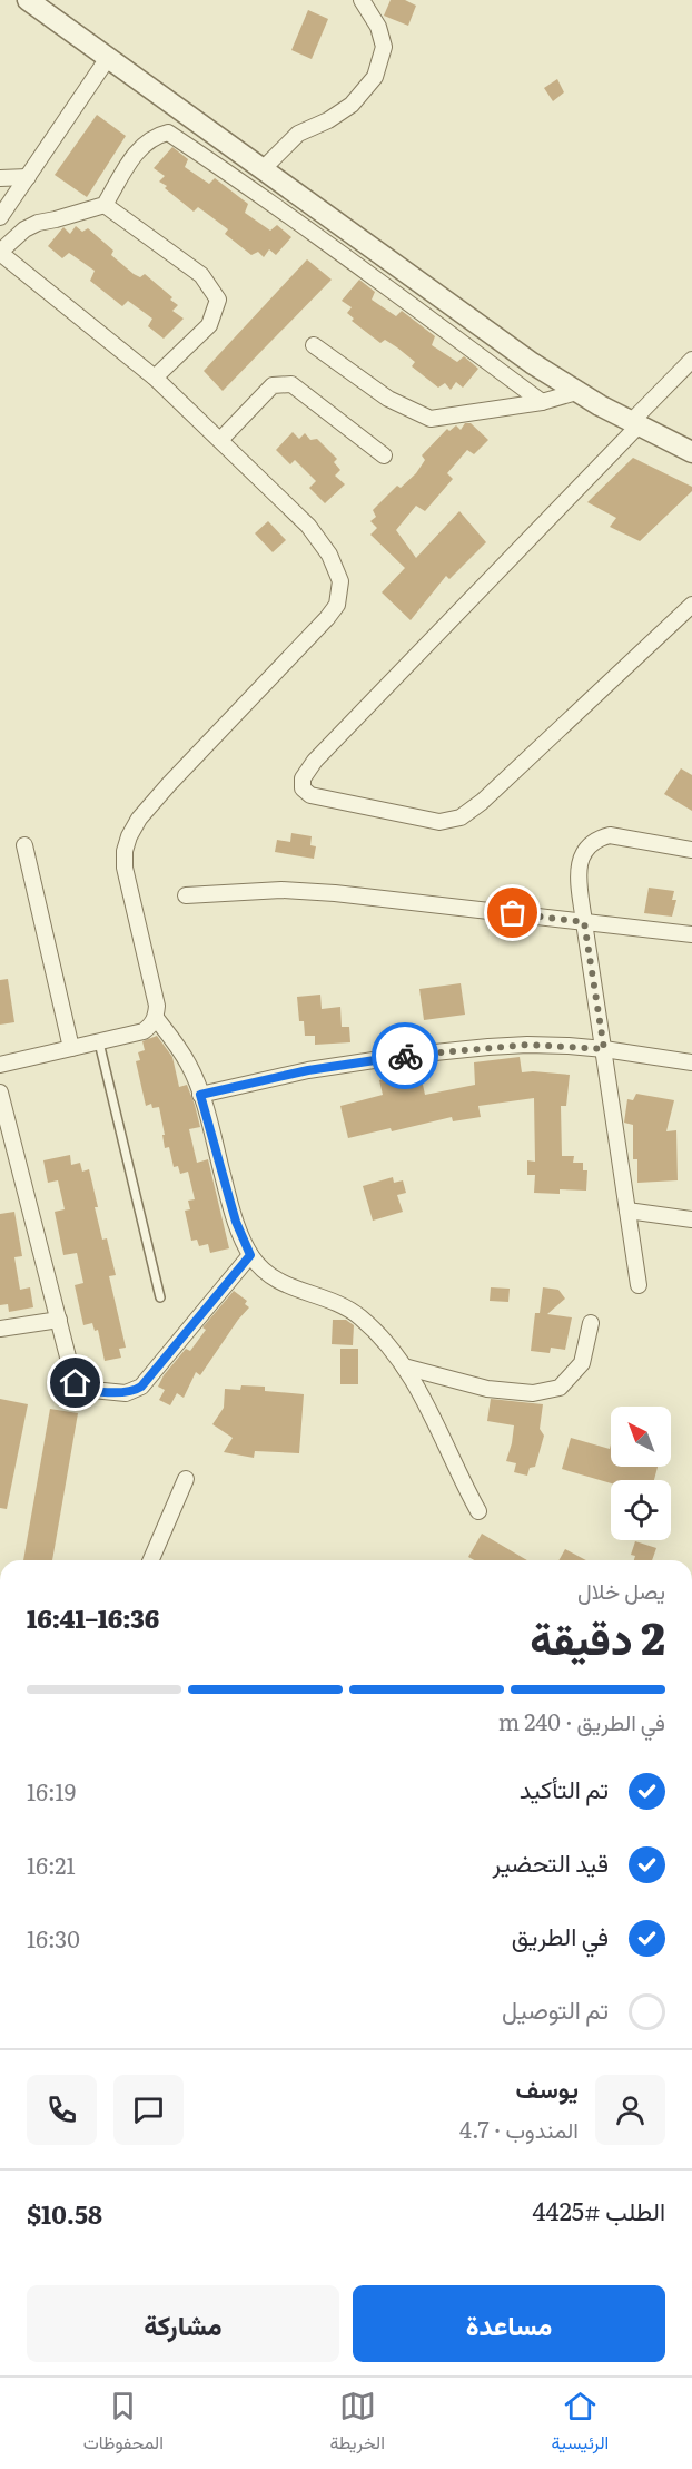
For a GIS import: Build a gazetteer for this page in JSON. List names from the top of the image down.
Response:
{
  "north": "top left",
  "page": {
    "heading": ["2 دقيقة", "يصل خلال", "16:36–16:41"],
    "panel": [
      "يوسف",
      "المندوب · 4.7",
      "الطلب #4425",
      "$10.58"
    ],
    "bar": "في الطريق · 240 m",
    "list": [
      ["تم التأكيد", "16:19"],
      ["قيد التحضير", "16:21"],
      ["في الطريق", "16:30"],
      "تم التوصيل"
    ],
    "buttons": ["مساعدة", "مشاركة"],
    "tabs": ["الرئيسية", "الخريطة", "المحفوظات"]
  }
}
